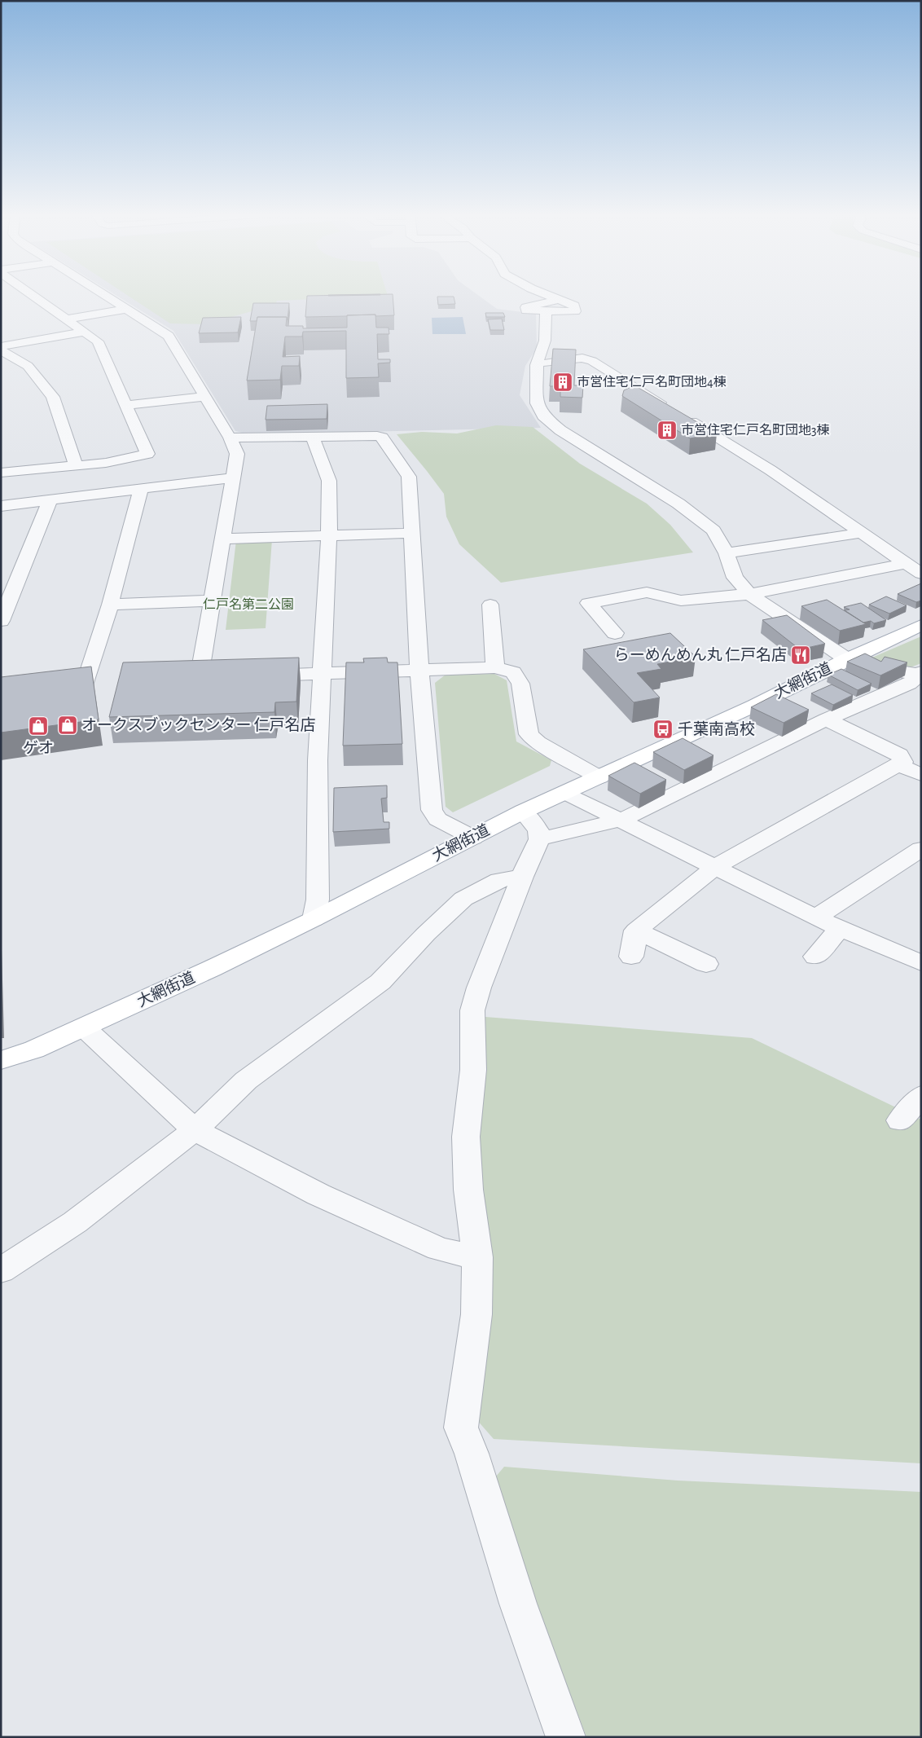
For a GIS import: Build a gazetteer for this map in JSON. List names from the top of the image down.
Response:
{
  "streets": {
    "main road": ["大網街道"]
  },
  "parks": ["仁戸名第二公園"],
  "places": {
    "building": ["市営住宅仁戸名町団地4棟", "市営住宅仁戸名町団地3棟"],
    "restaurant": ["らーめんめん丸 仁戸名店"],
    "shop": ["オークスブックセンター 仁戸名店", "ゲオ"],
    "bus stop": ["千葉南高校"]
  }
}
